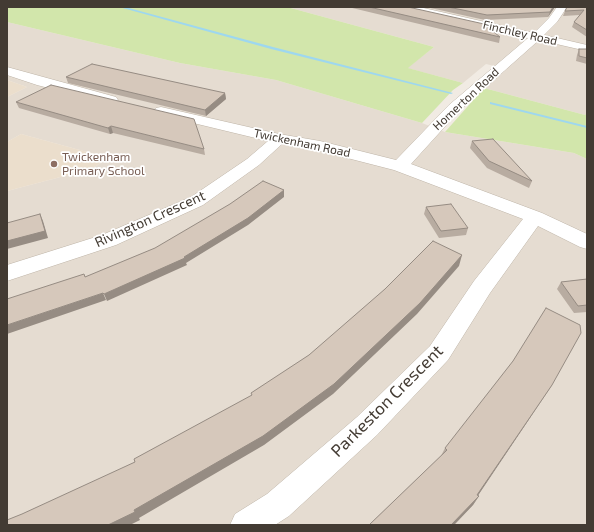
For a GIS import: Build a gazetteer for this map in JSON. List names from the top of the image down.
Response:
{
  "streets": {
    "street": [
      "Finchley Road",
      "Homerton Road",
      "Twickenham Road",
      "Rivington Crescent",
      "Parkeston Crescent"
    ]
  },
  "crossings": [
    ["Finchley Road", "Homerton Road"],
    ["Homerton Road", "Twickenham Road"],
    ["Twickenham Road", "Rivington Crescent"],
    ["Twickenham Road", "Parkeston Crescent"]
  ],
  "places": ["Twickenham Primary School"]
}
